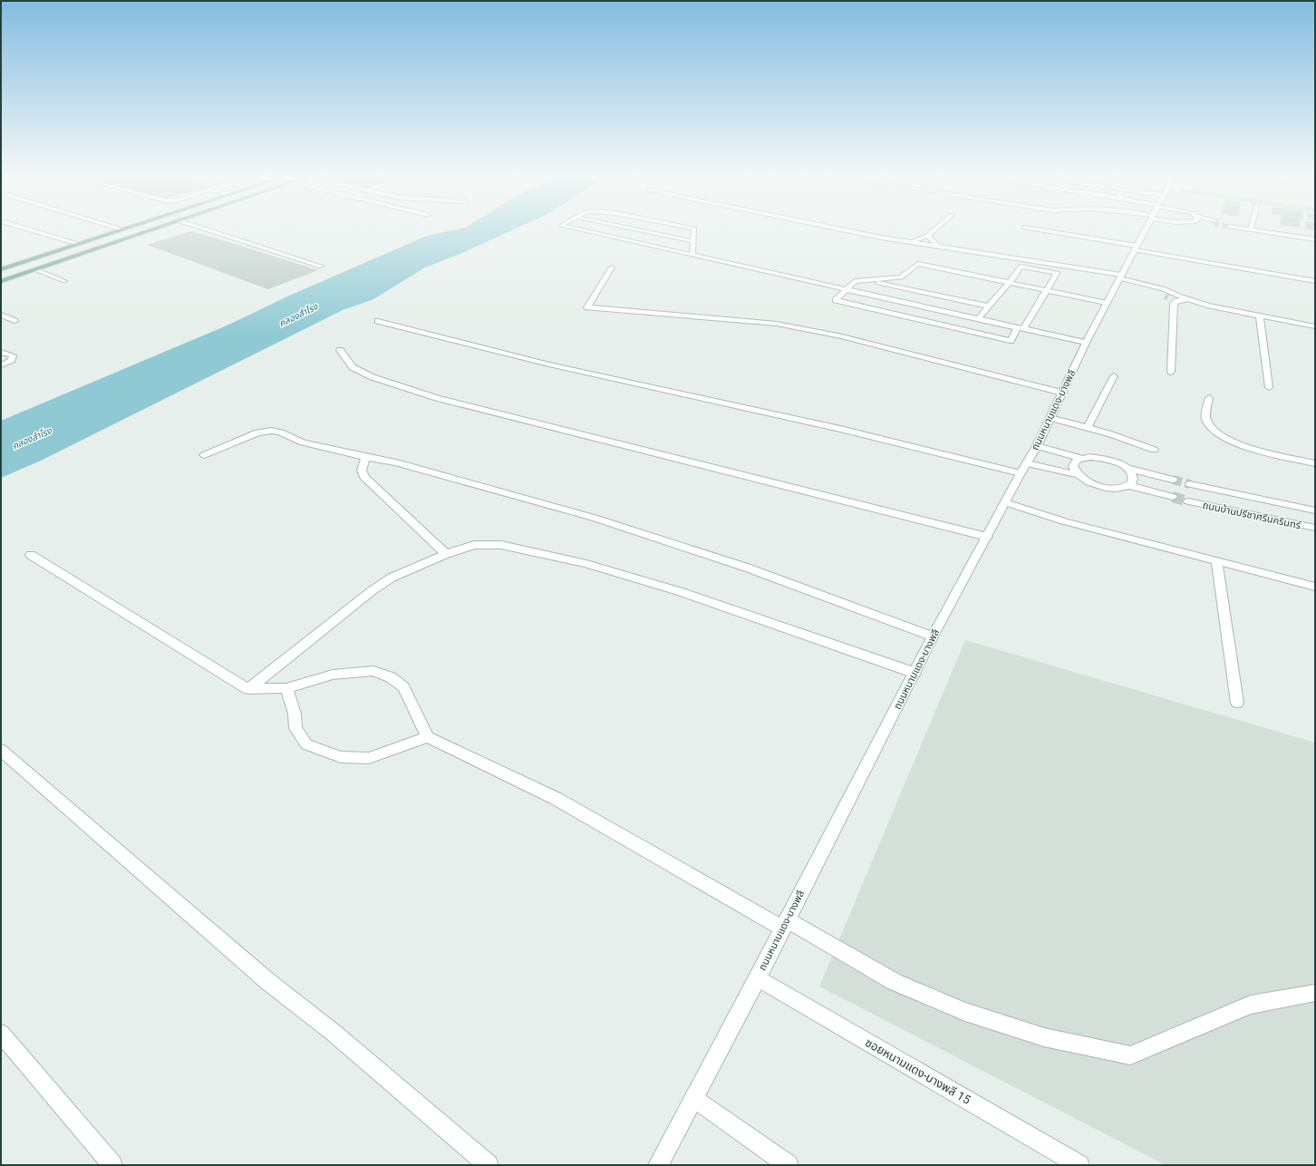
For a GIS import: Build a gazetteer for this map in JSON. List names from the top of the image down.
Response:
{
  "streets": {
    "street": ["ถนนหนามแดง-บางพลี", "ถนนบ้านปรีชาศรีนครินทร์", "ซอยหนามแดง-บางพลี 15"]
  },
  "crossings": [
    ["ถนนหนามแดง-บางพลี", "ซอยหนามแดง-บางพลี 15"]
  ],
  "water": ["คลองสำโรง"]
}
